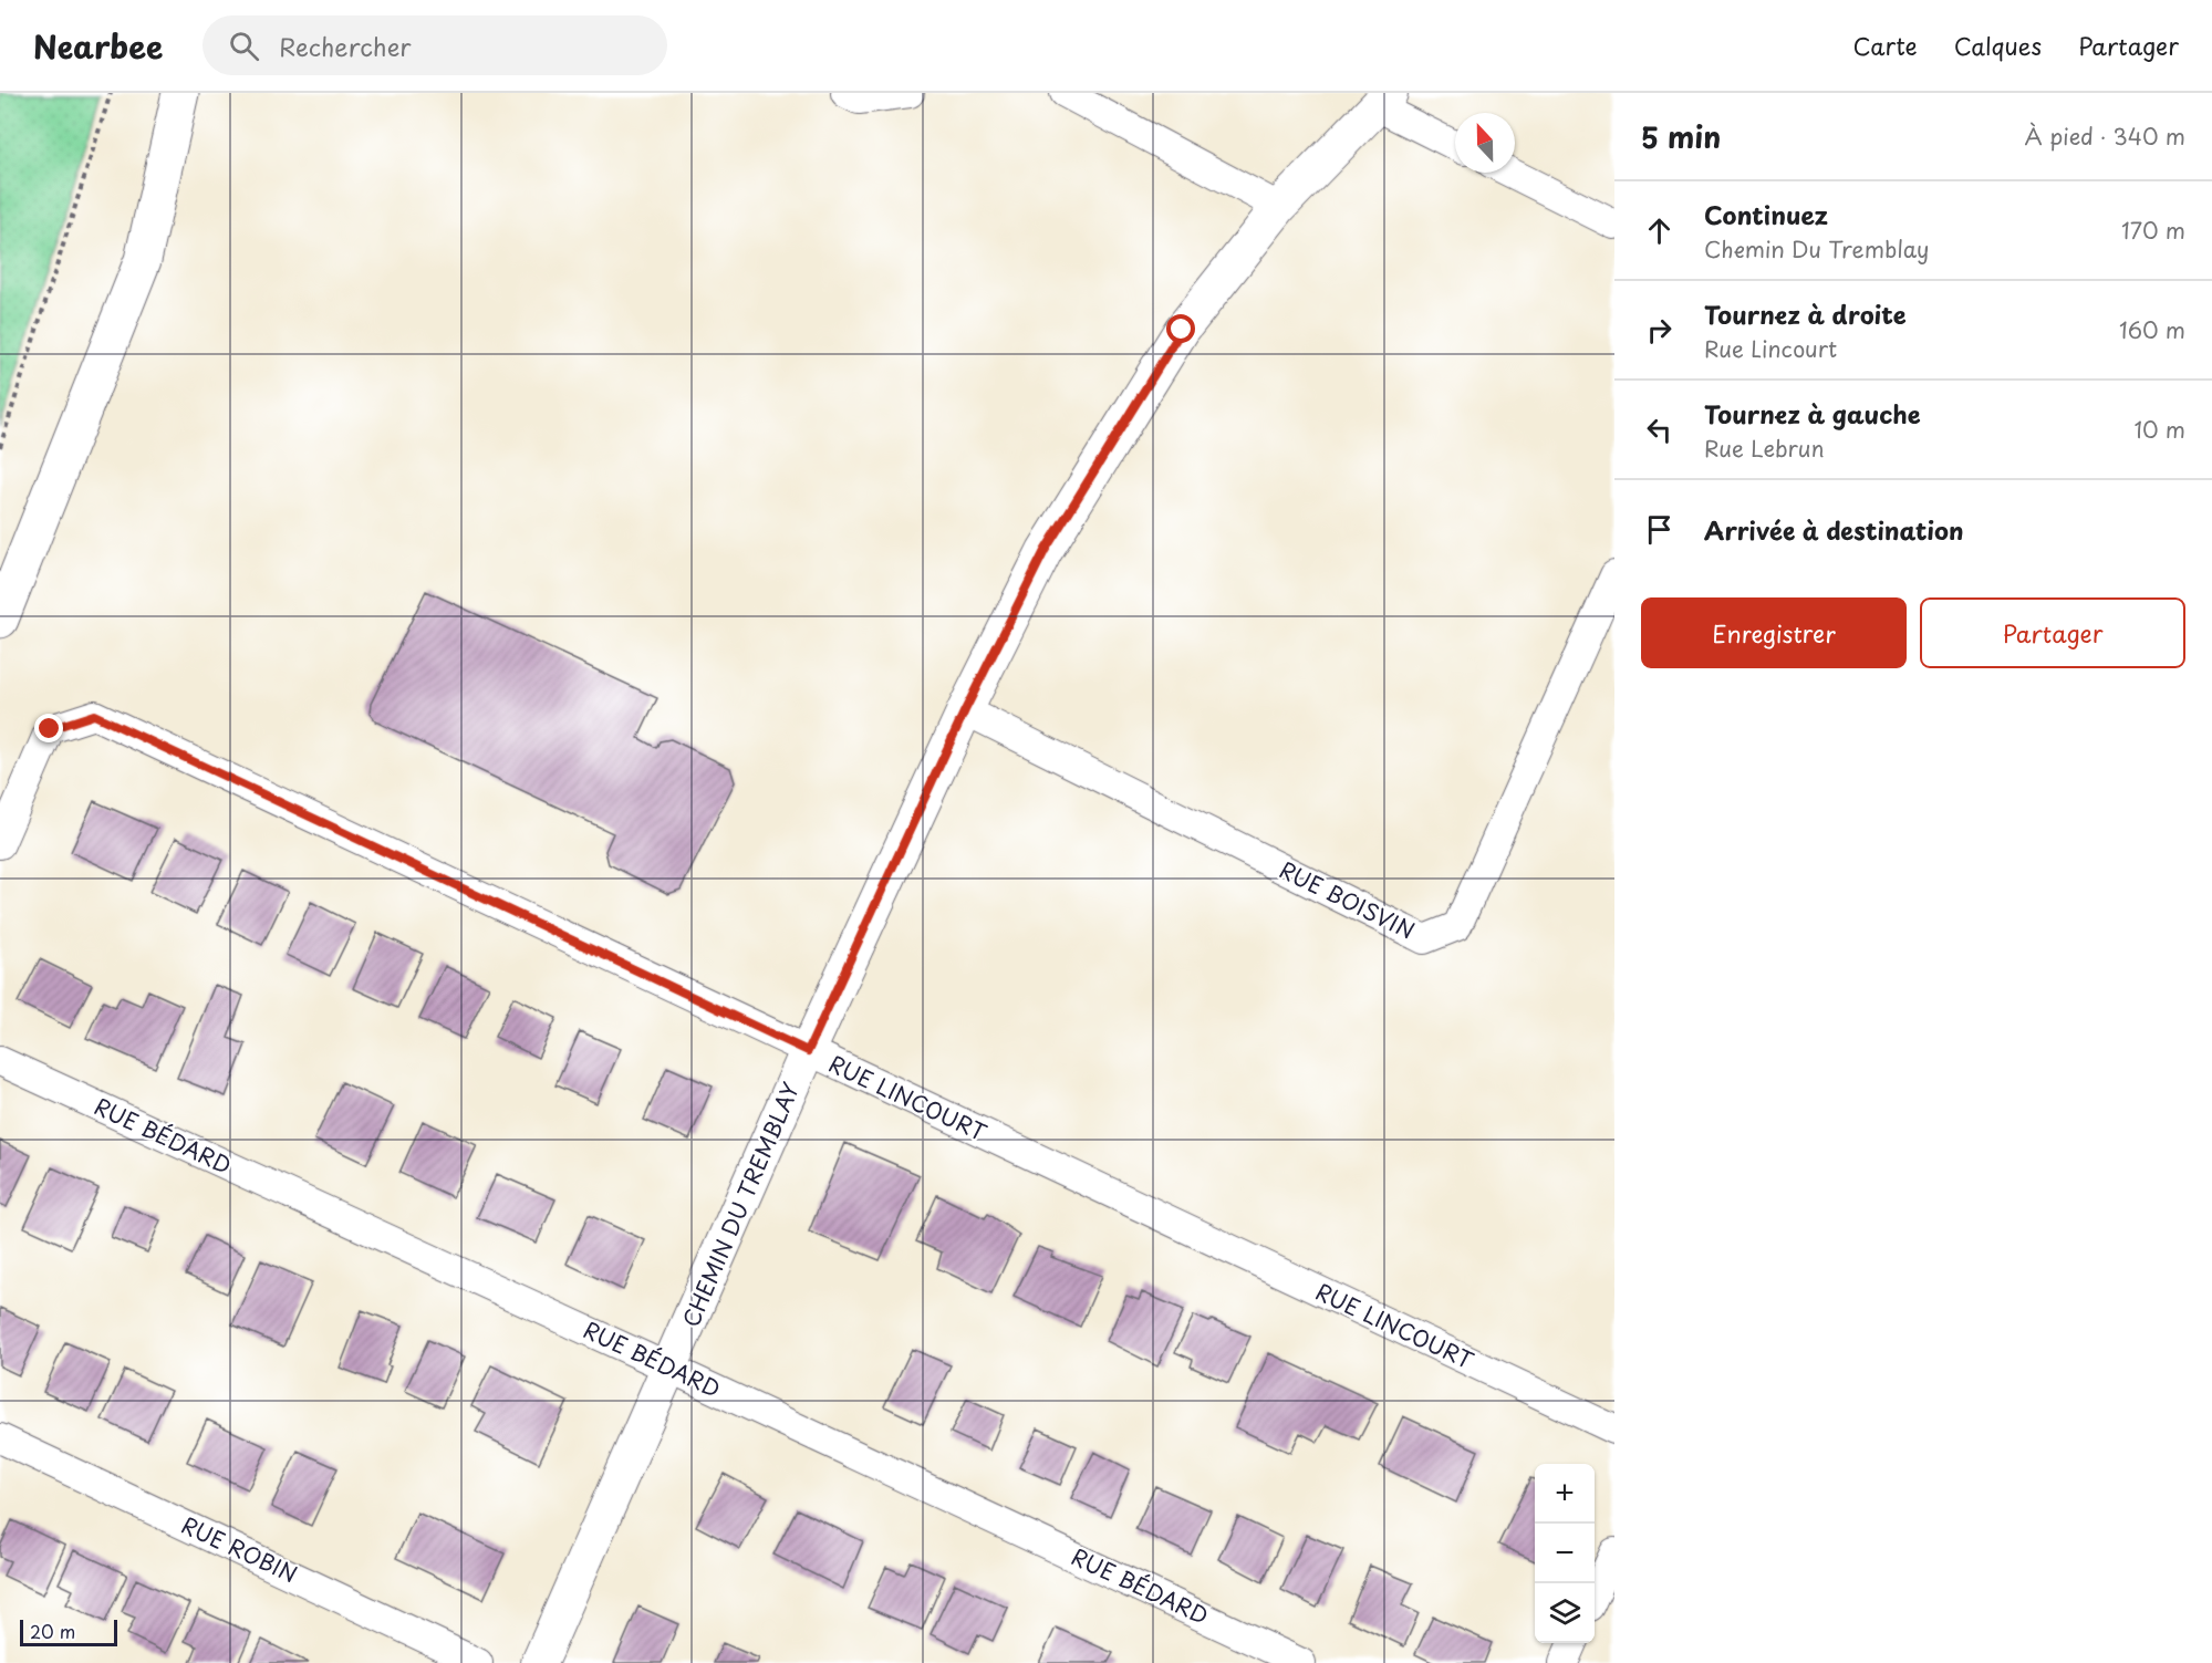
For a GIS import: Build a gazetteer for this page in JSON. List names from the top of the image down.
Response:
{
  "streets": {
    "street": [
      "RUE BOISVIN",
      "RUE LINCOURT",
      "RUE BÉDARD",
      "CHEMIN DU TREMBLAY",
      "RUE ROBIN"
    ]
  },
  "crossings": [
    ["RUE BOISVIN", "CHEMIN DU TREMBLAY"],
    ["RUE LINCOURT", "CHEMIN DU TREMBLAY"],
    ["RUE BÉDARD", "CHEMIN DU TREMBLAY"]
  ],
  "scale_bar": "20 m",
  "north": "top",
  "page": {
    "header": "Nearbee",
    "search": "Rechercher",
    "nav": ["Carte", "Calques", "Partager"],
    "heading": ["5 min", "À pied · 340 m"],
    "list": [
      ["Continuez", "Chemin Du Tremblay", "170 m"],
      ["Tournez à droite", "Rue Lincourt", "160 m"],
      ["Tournez à gauche", "Rue Lebrun", "10 m"],
      "Arrivée à destination"
    ],
    "buttons": ["Enregistrer", "Partager"],
    "map_buttons": ["+", "−"],
    "scale": "20 m"
  }
}
